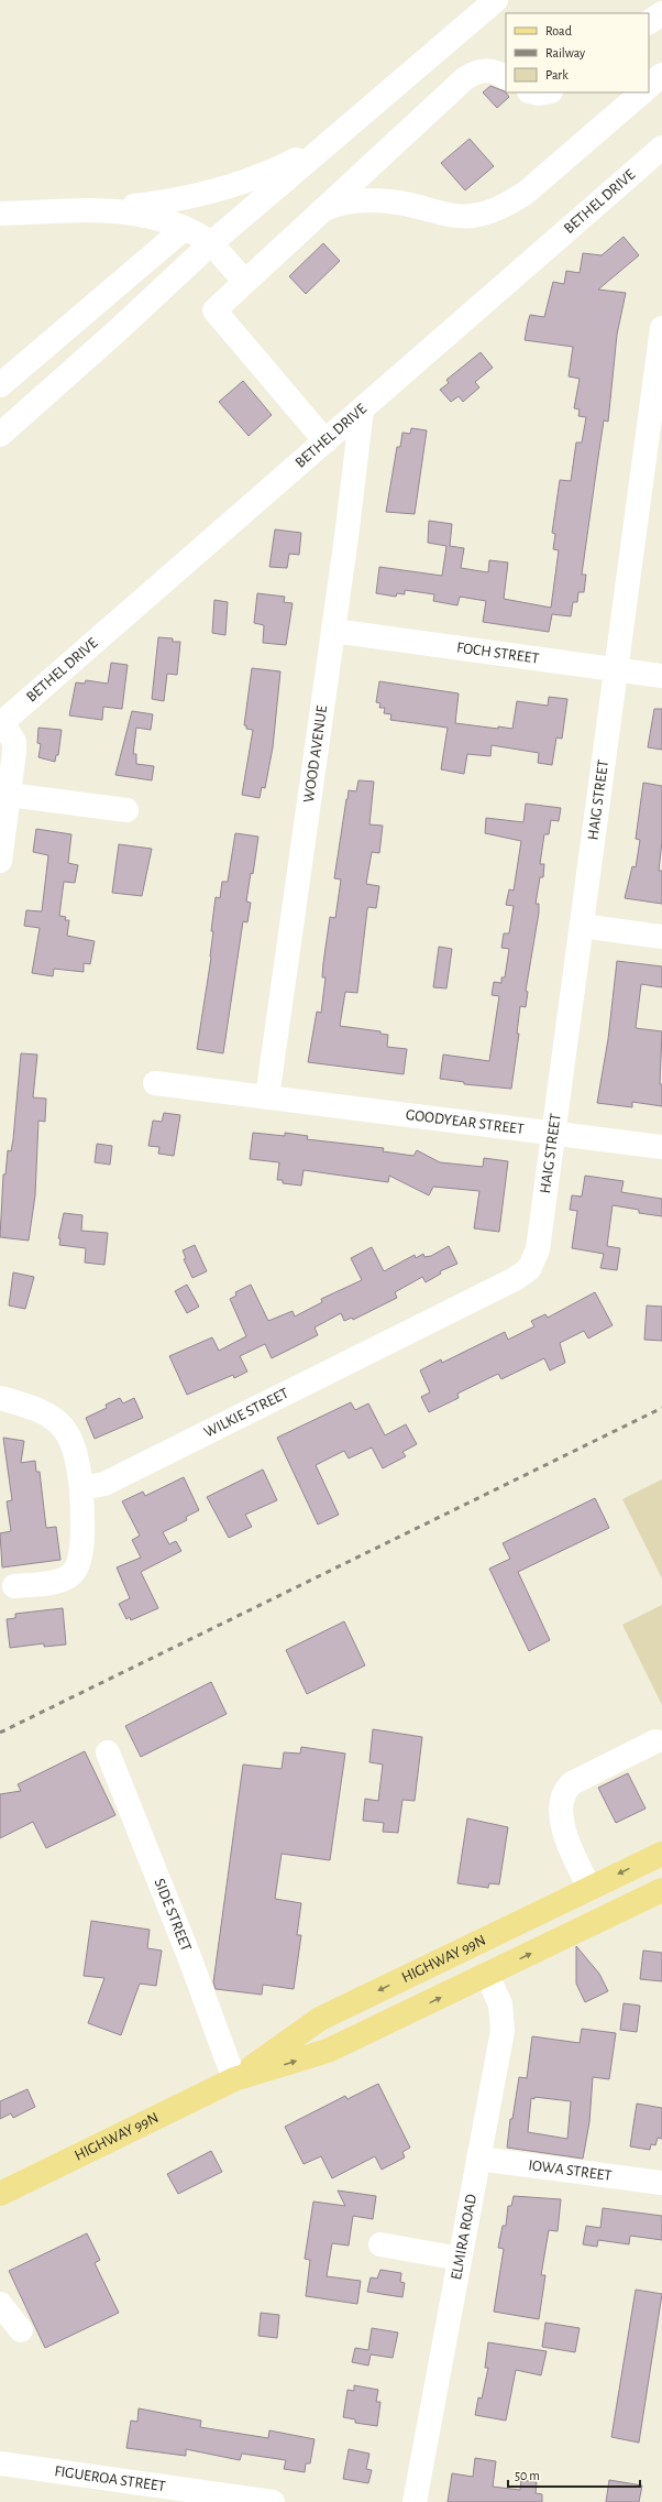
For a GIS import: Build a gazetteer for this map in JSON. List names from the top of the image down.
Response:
{
  "streets": {
    "main road": ["HIGHWAY 99N"],
    "street": [
      "BETHEL DRIVE",
      "FOCH STREET",
      "WOOD AVENUE",
      "HAIG STREET",
      "GOODYEAR STREET",
      "WILKIE STREET",
      "SIDE STREET",
      "IOWA STREET",
      "ELMIRA ROAD",
      "FIGUEROA STREET"
    ]
  },
  "crossings": [
    ["BETHEL DRIVE", "WOOD AVENUE"],
    ["FOCH STREET", "WOOD AVENUE"],
    ["FOCH STREET", "HAIG STREET"],
    ["WOOD AVENUE", "GOODYEAR STREET"],
    ["HAIG STREET", "GOODYEAR STREET"],
    ["HAIG STREET", "WILKIE STREET"],
    ["SIDE STREET", "HIGHWAY 99N"],
    ["HIGHWAY 99N", "ELMIRA ROAD"],
    ["IOWA STREET", "ELMIRA ROAD"]
  ],
  "legend": ["Road", "Railway", "Park"],
  "scale_bar": "50 m"
}
